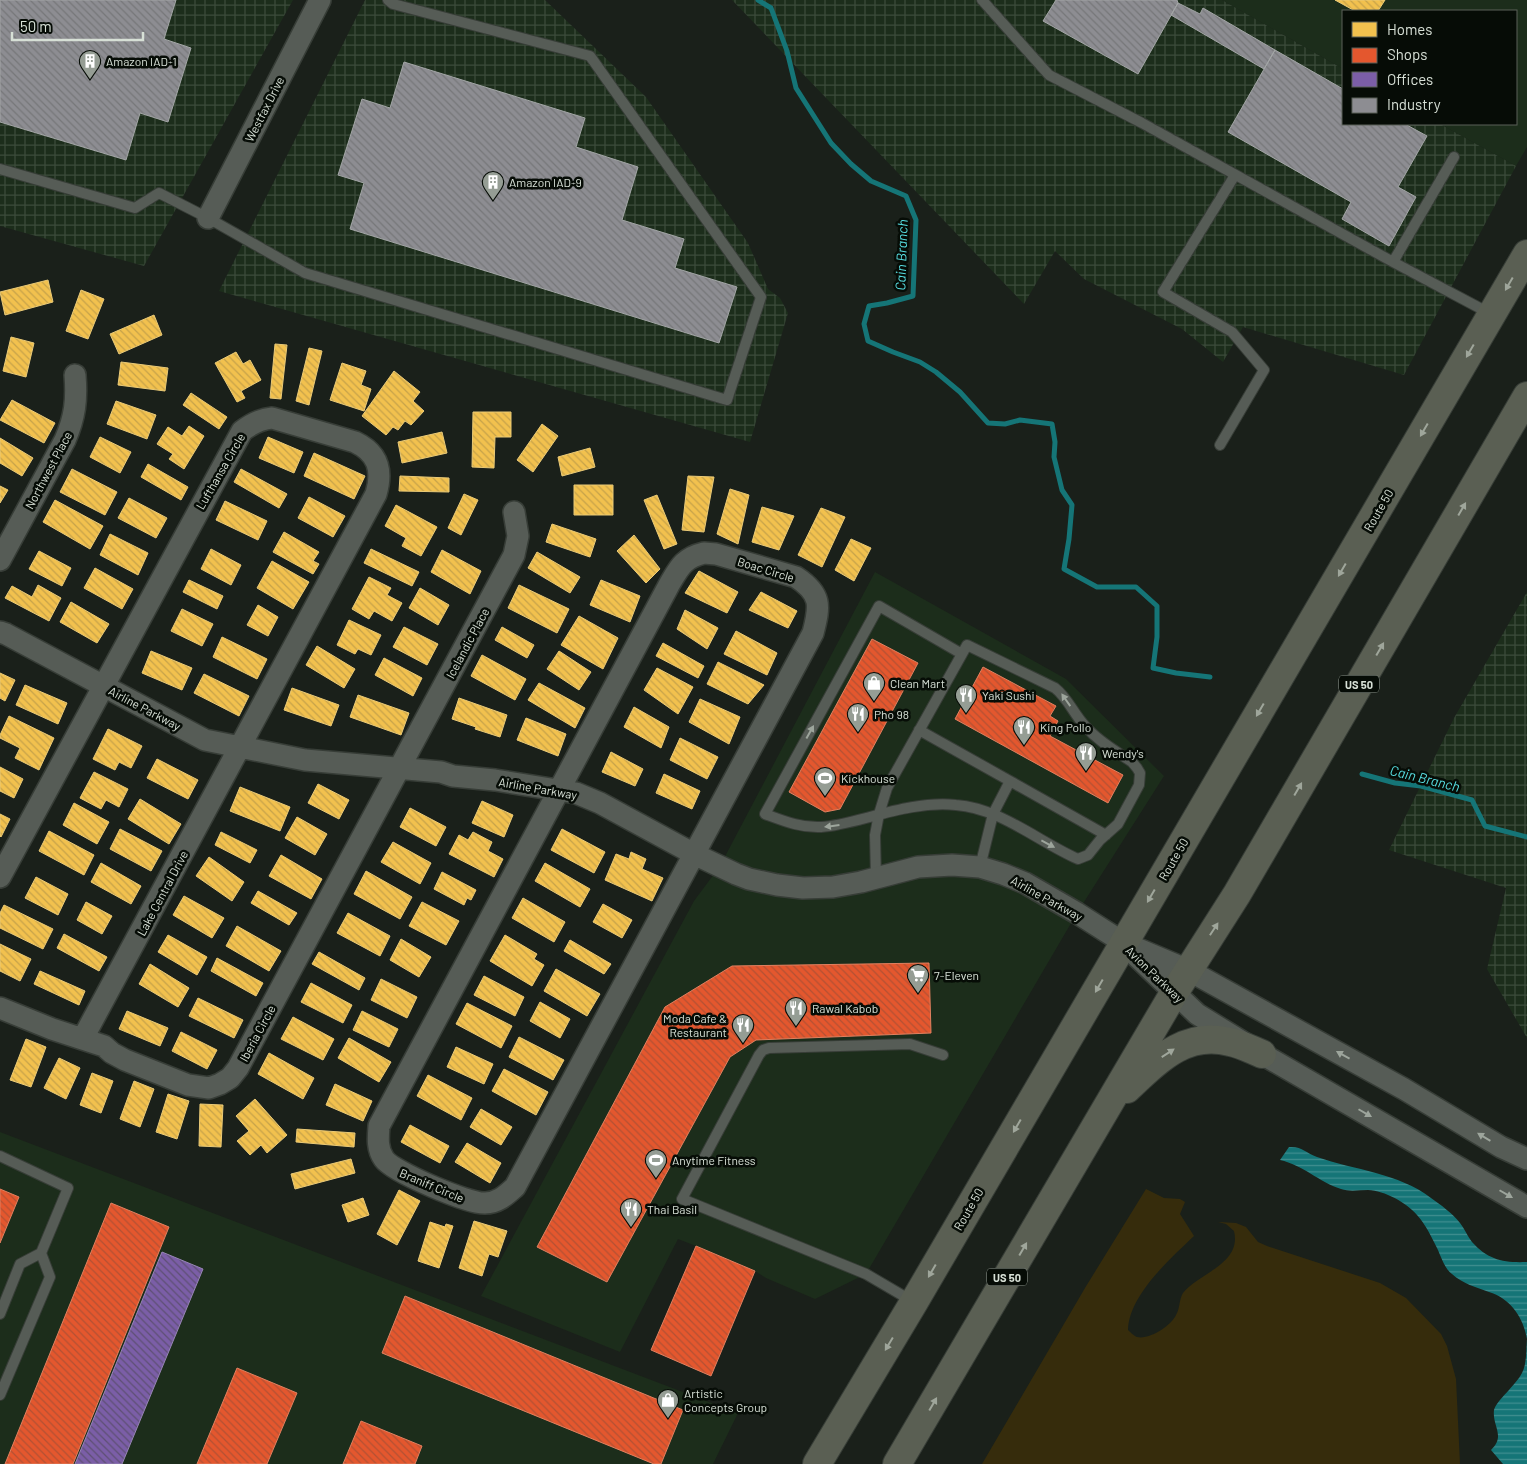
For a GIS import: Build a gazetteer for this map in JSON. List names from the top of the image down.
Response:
{
  "streets": {
    "highway": ["Route 50", "US 50"],
    "street": [
      "Westfax Drive",
      "Northwest Place",
      "Lufthansa Circle",
      "Boac Circle",
      "Icelandic Place",
      "Airline Parkway",
      "Lake Central Drive",
      "Avion Parkway",
      "Iberia Circle",
      "Braniff Circle"
    ]
  },
  "crossings": [
    ["Lufthansa Circle", "Airline Parkway"],
    ["Lufthansa Circle", "Lake Central Drive"],
    ["Route 50", "Airline Parkway"],
    ["Route 50", "Avion Parkway"],
    ["Boac Circle", "Airline Parkway"],
    ["Boac Circle", "Braniff Circle"],
    ["Icelandic Place", "Airline Parkway"],
    ["Icelandic Place", "Iberia Circle"],
    ["US 50", "Avion Parkway"],
    ["Airline Parkway", "Lake Central Drive"],
    ["Airline Parkway", "Avion Parkway"],
    ["Airline Parkway", "Iberia Circle"],
    ["Airline Parkway", "Braniff Circle"],
    ["Lake Central Drive", "Iberia Circle"]
  ],
  "water": ["Cain Branch"],
  "places": {
    "building": ["Amazon IAD-1", "Amazon IAD-9"],
    "shop": ["Clean Mart", "Artistic Concepts Group"],
    "restaurant": [
      "Yaki Sushi",
      "Pho 98",
      "King Pollo",
      "Wendy's",
      "Rawal Kabob",
      "Moda Cafe & Restaurant",
      "Thai Basil"
    ],
    "sports": ["Kickhouse", "Anytime Fitness"],
    "supermarket": ["7-Eleven"]
  },
  "legend": [
    "Homes",
    "Shops",
    "Offices",
    "Industry"
  ],
  "scale_bar": "50 m"
}
